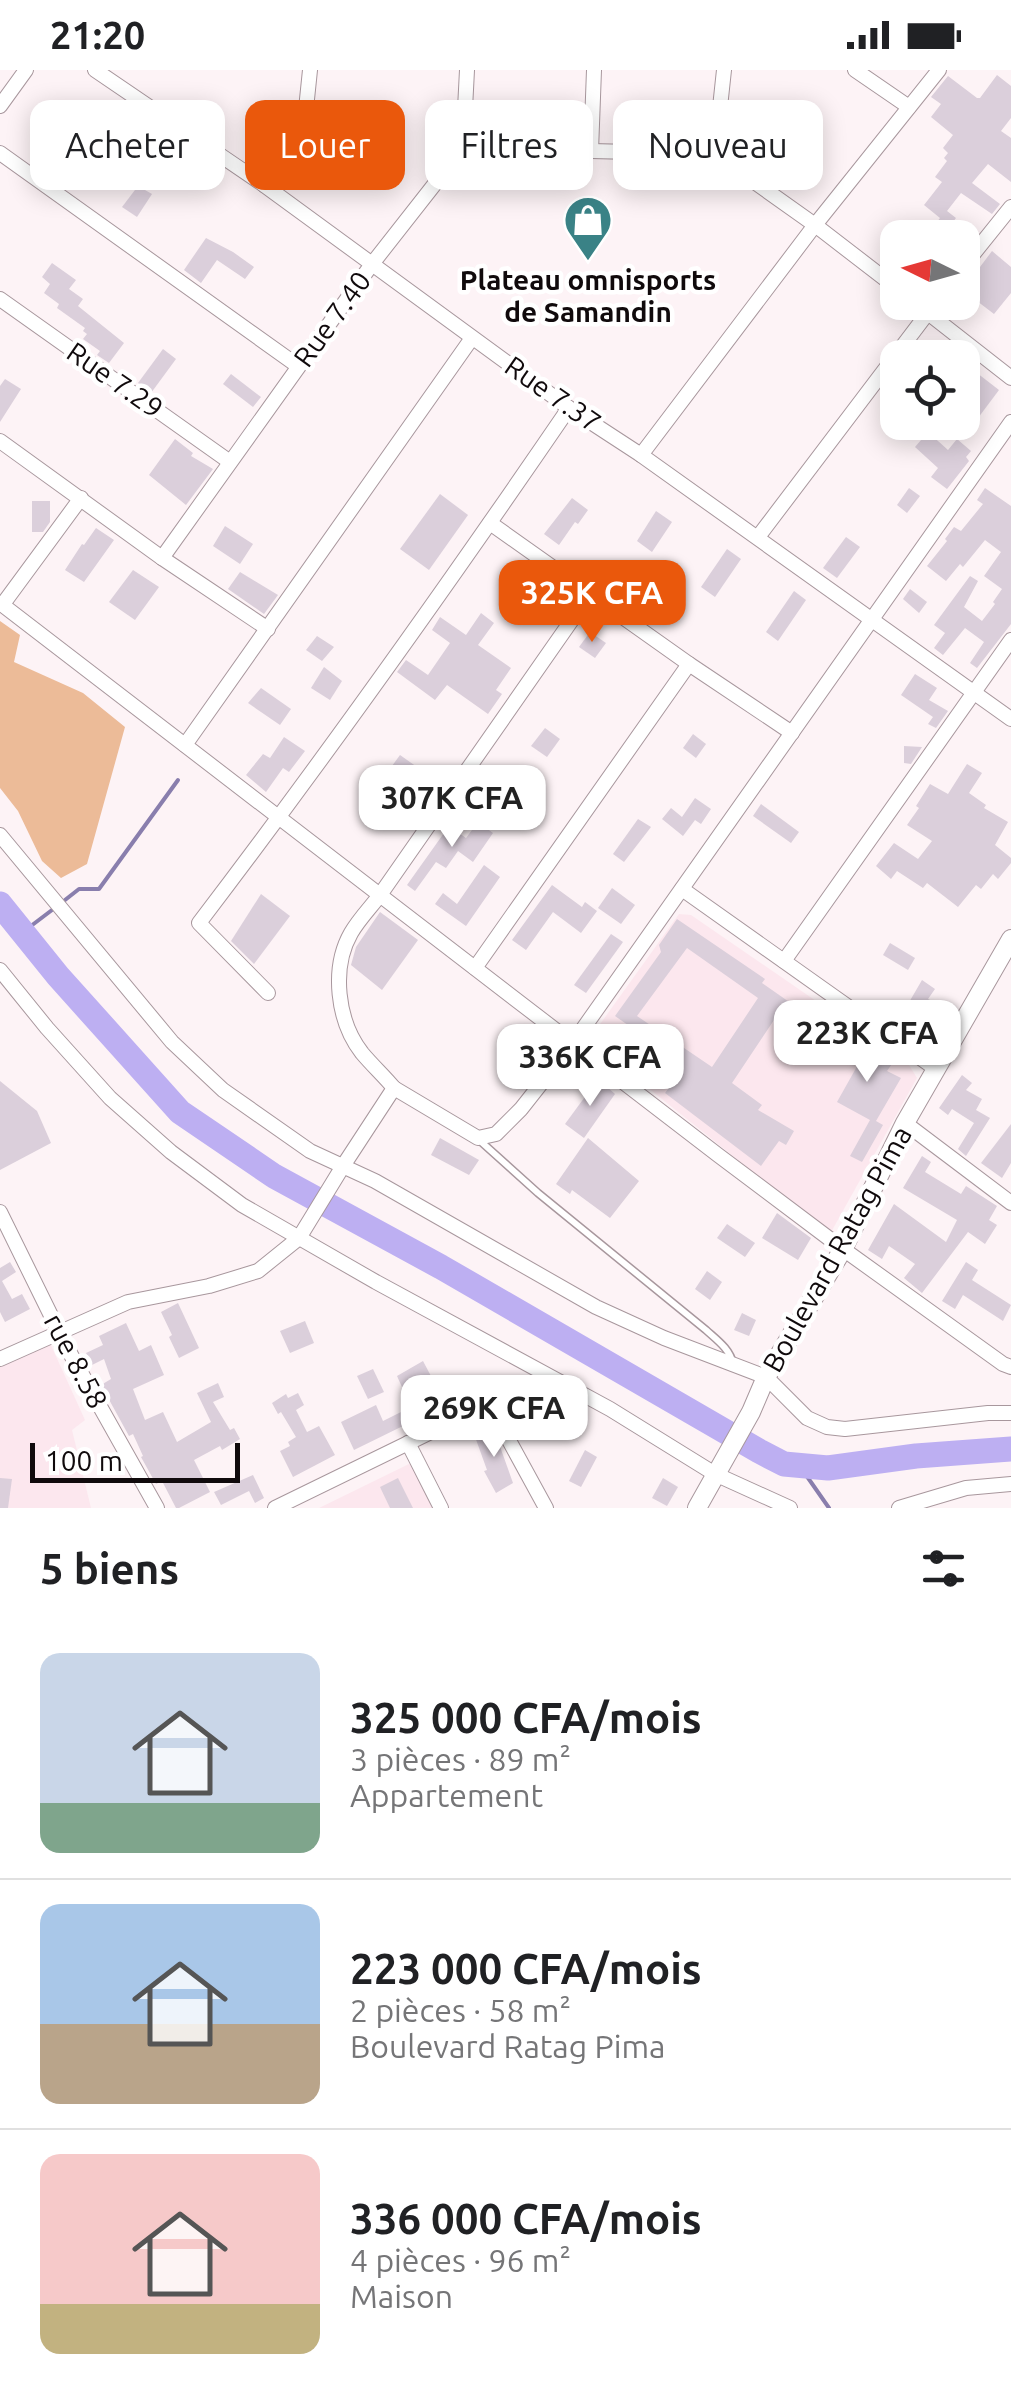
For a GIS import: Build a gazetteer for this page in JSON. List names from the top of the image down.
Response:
{
  "streets": {
    "street": [
      "Rue 7.40",
      "Rue 7.29",
      "Rue 7.37",
      "Boulevard Ratag Pima",
      "rue 8.58"
    ]
  },
  "crossings": [
    ["Rue 7.40", "Rue 7.29"],
    ["Rue 7.40", "Rue 7.37"]
  ],
  "places": {
    "shop": ["Plateau omnisports de Samandin"]
  },
  "scale_bar": "100 m",
  "north": "left",
  "page": {
    "status": "21:20",
    "chip": [
      "Acheter",
      "Louer",
      "Filtres",
      "Nouveau"
    ],
    "price": [
      "325K CFA",
      "307K CFA",
      "223K CFA",
      "336K CFA",
      "269K CFA"
    ],
    "scale": "100 m",
    "heading": "5 biens",
    "list": [
      {
        "name": "325 000 CFA/mois",
        "note": "3 pièces · 89 m² · Appartement"
      },
      {
        "name": "223 000 CFA/mois",
        "note": "2 pièces · 58 m² · Boulevard Ratag Pima"
      },
      {
        "name": "336 000 CFA/mois",
        "note": "4 pièces · 96 m² · Maison"
      }
    ]
  }
}
